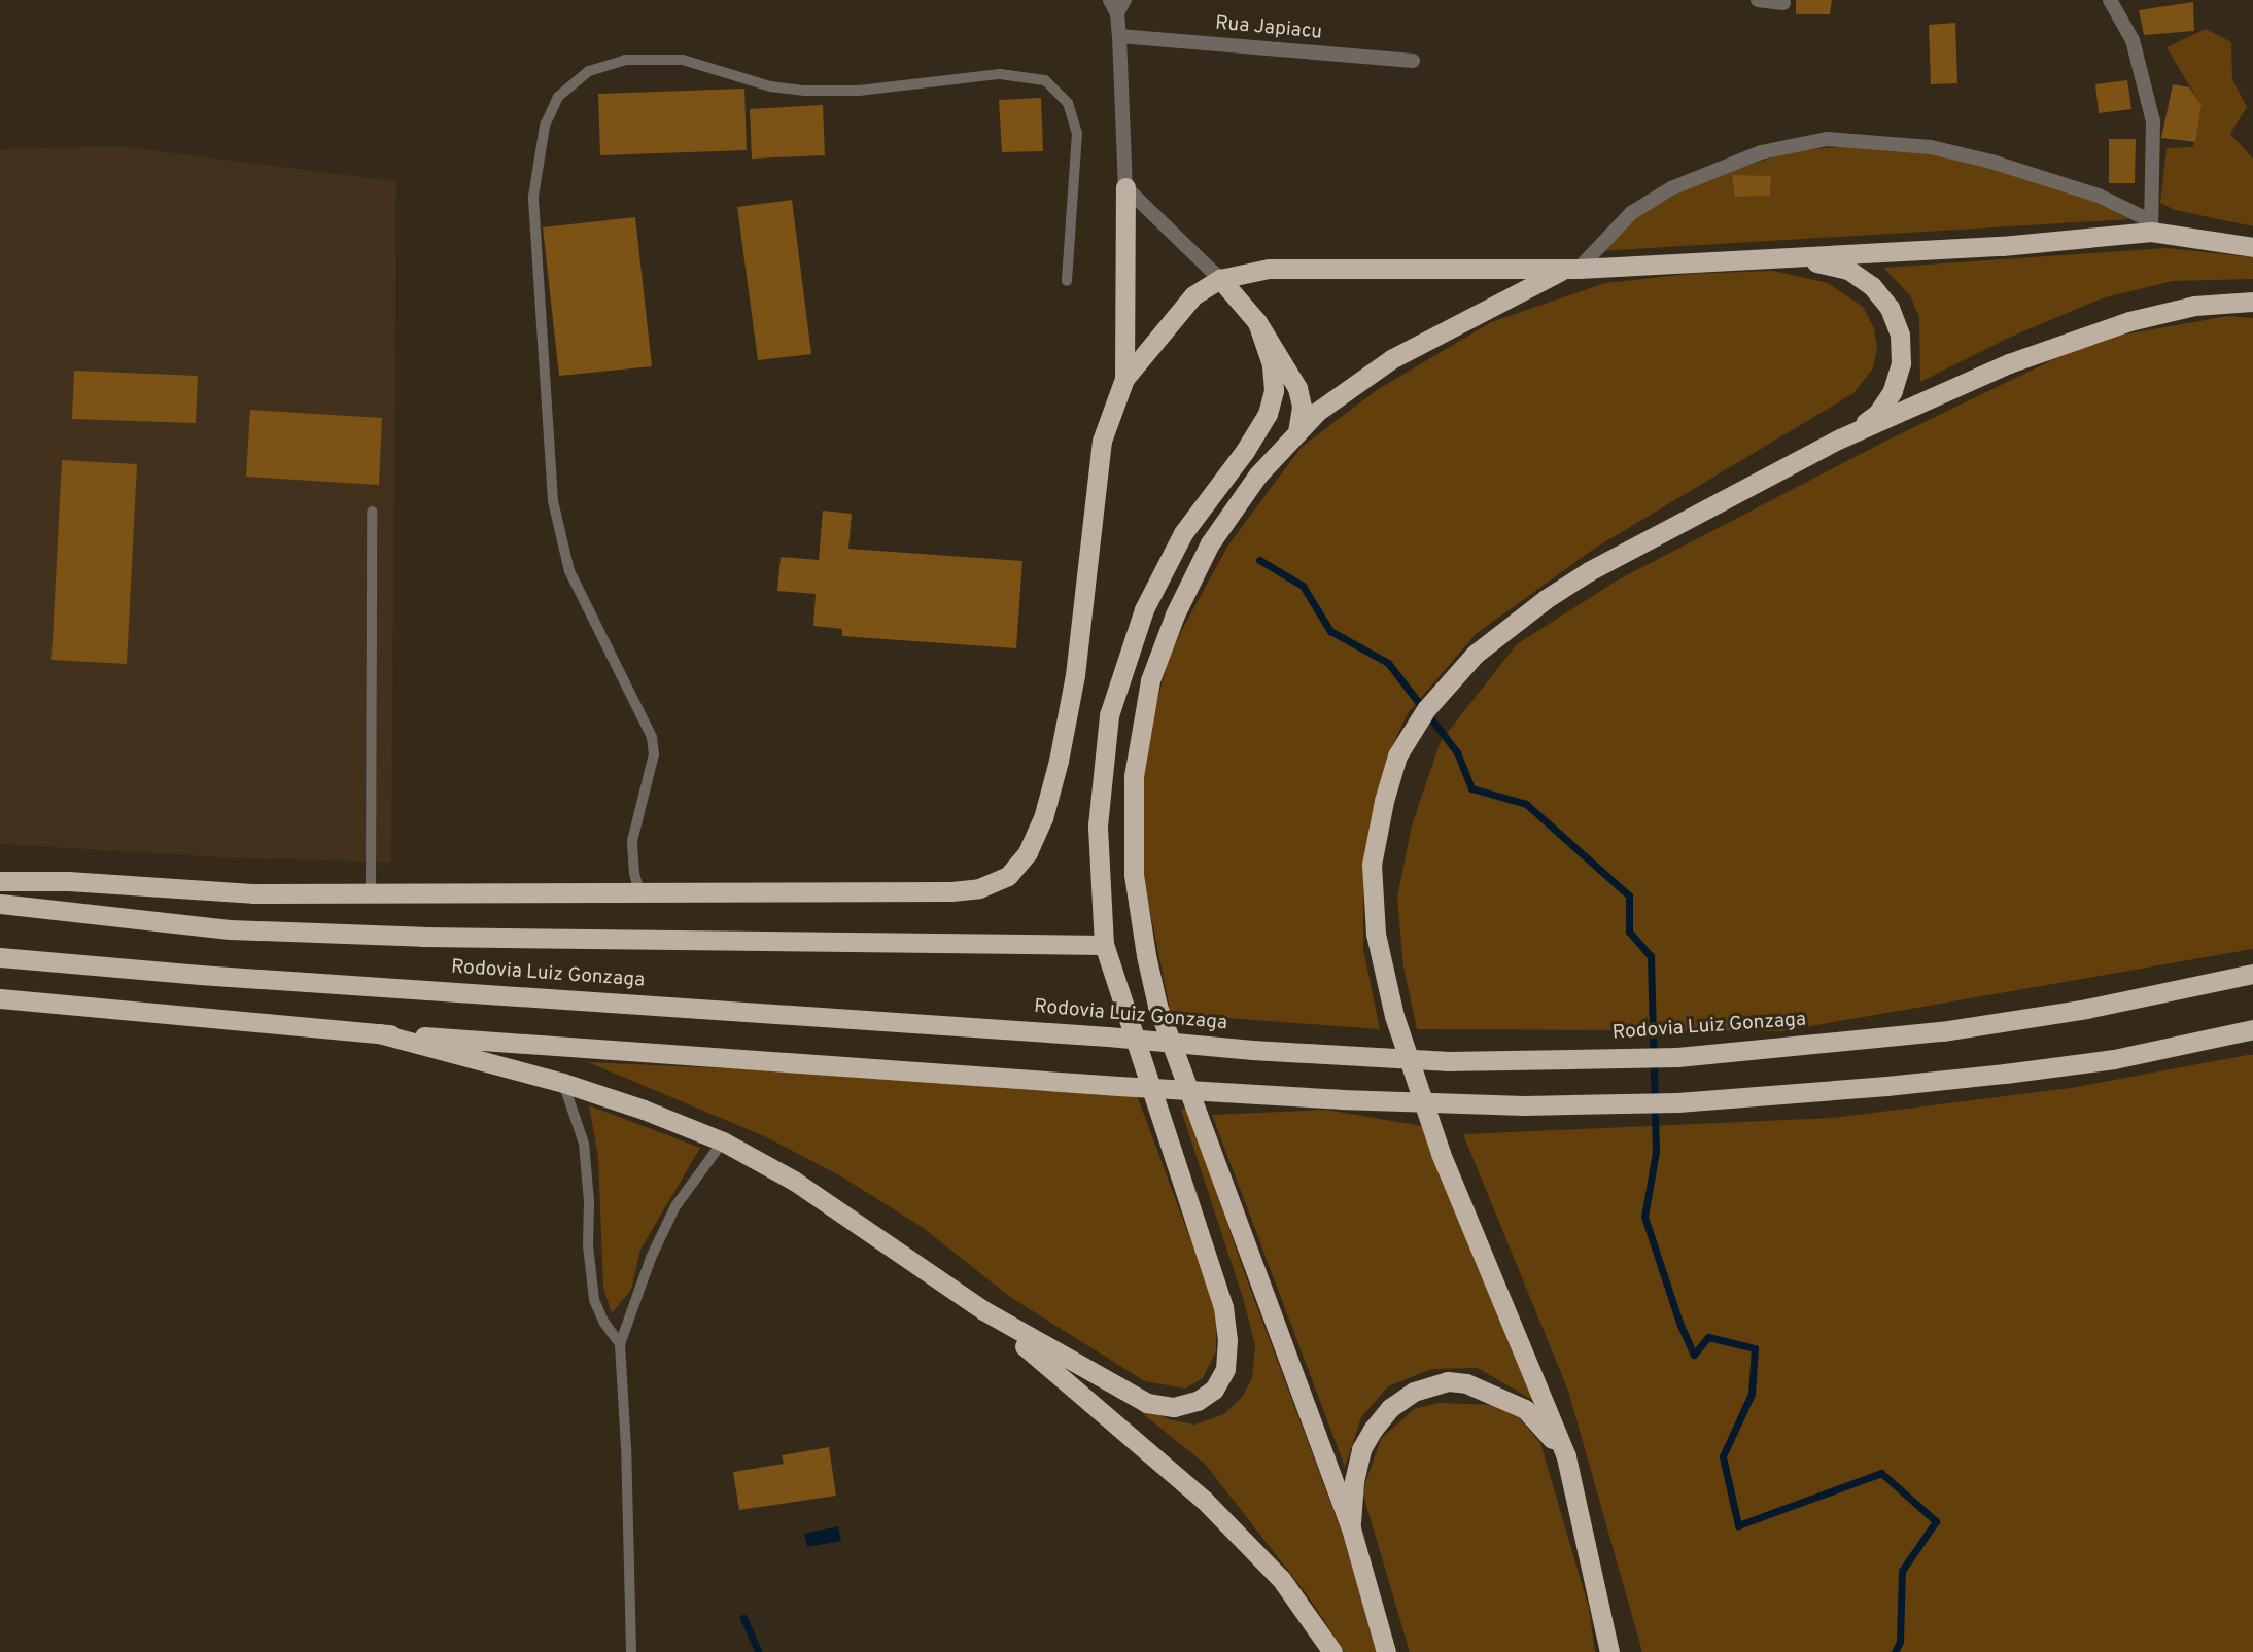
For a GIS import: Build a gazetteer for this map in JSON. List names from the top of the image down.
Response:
{
  "streets": {
    "highway": ["Rodovia Luiz Gonzaga"],
    "street": ["Rua Japiacu"]
  }
}
